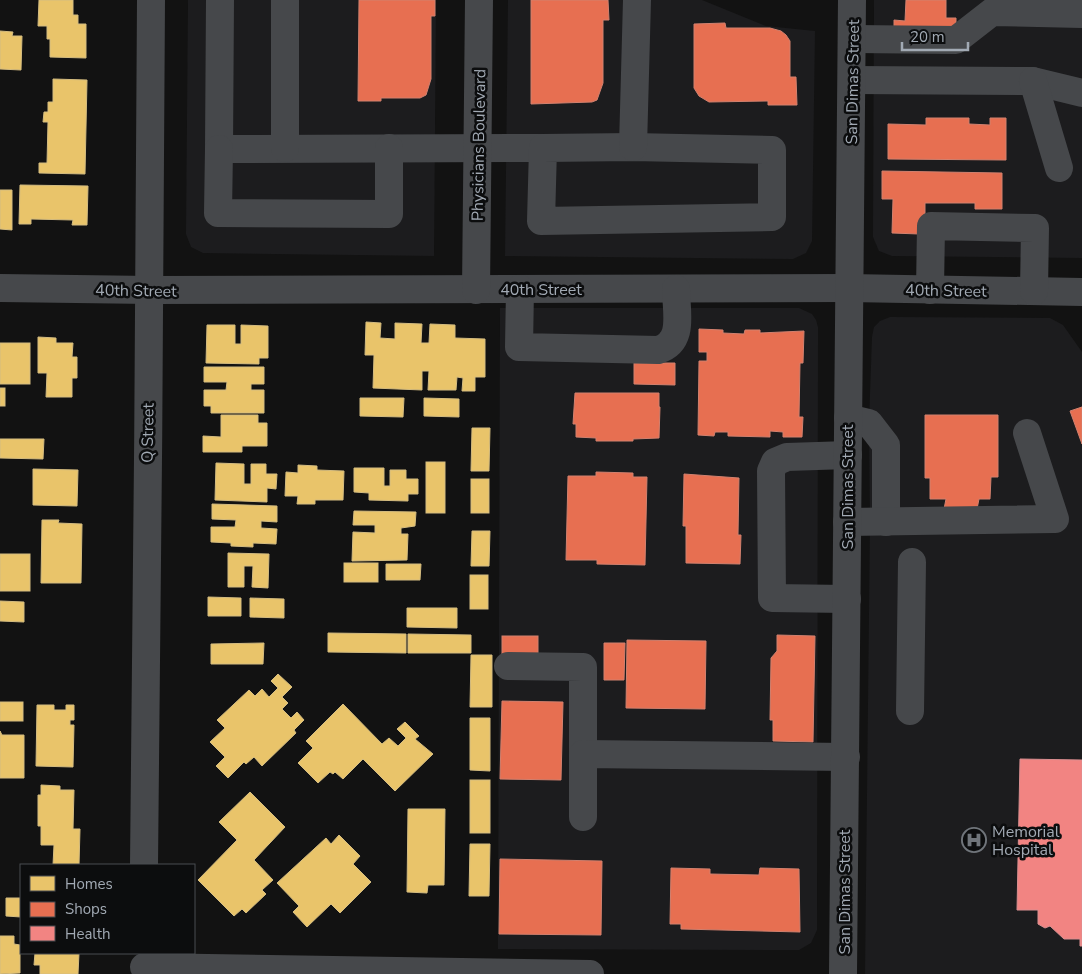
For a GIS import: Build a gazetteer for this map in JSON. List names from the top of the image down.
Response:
{
  "streets": {
    "street": [
      "San Dimas Street",
      "Physicians Boulevard",
      "40th Street",
      "Q Street"
    ]
  },
  "crossings": [
    ["San Dimas Street", "40th Street"],
    ["Physicians Boulevard", "40th Street"],
    ["40th Street", "Q Street"]
  ],
  "places": {
    "hospital": ["Memorial Hospital"]
  },
  "legend": ["Homes", "Shops", "Health"],
  "scale_bar": "20 m"
}
